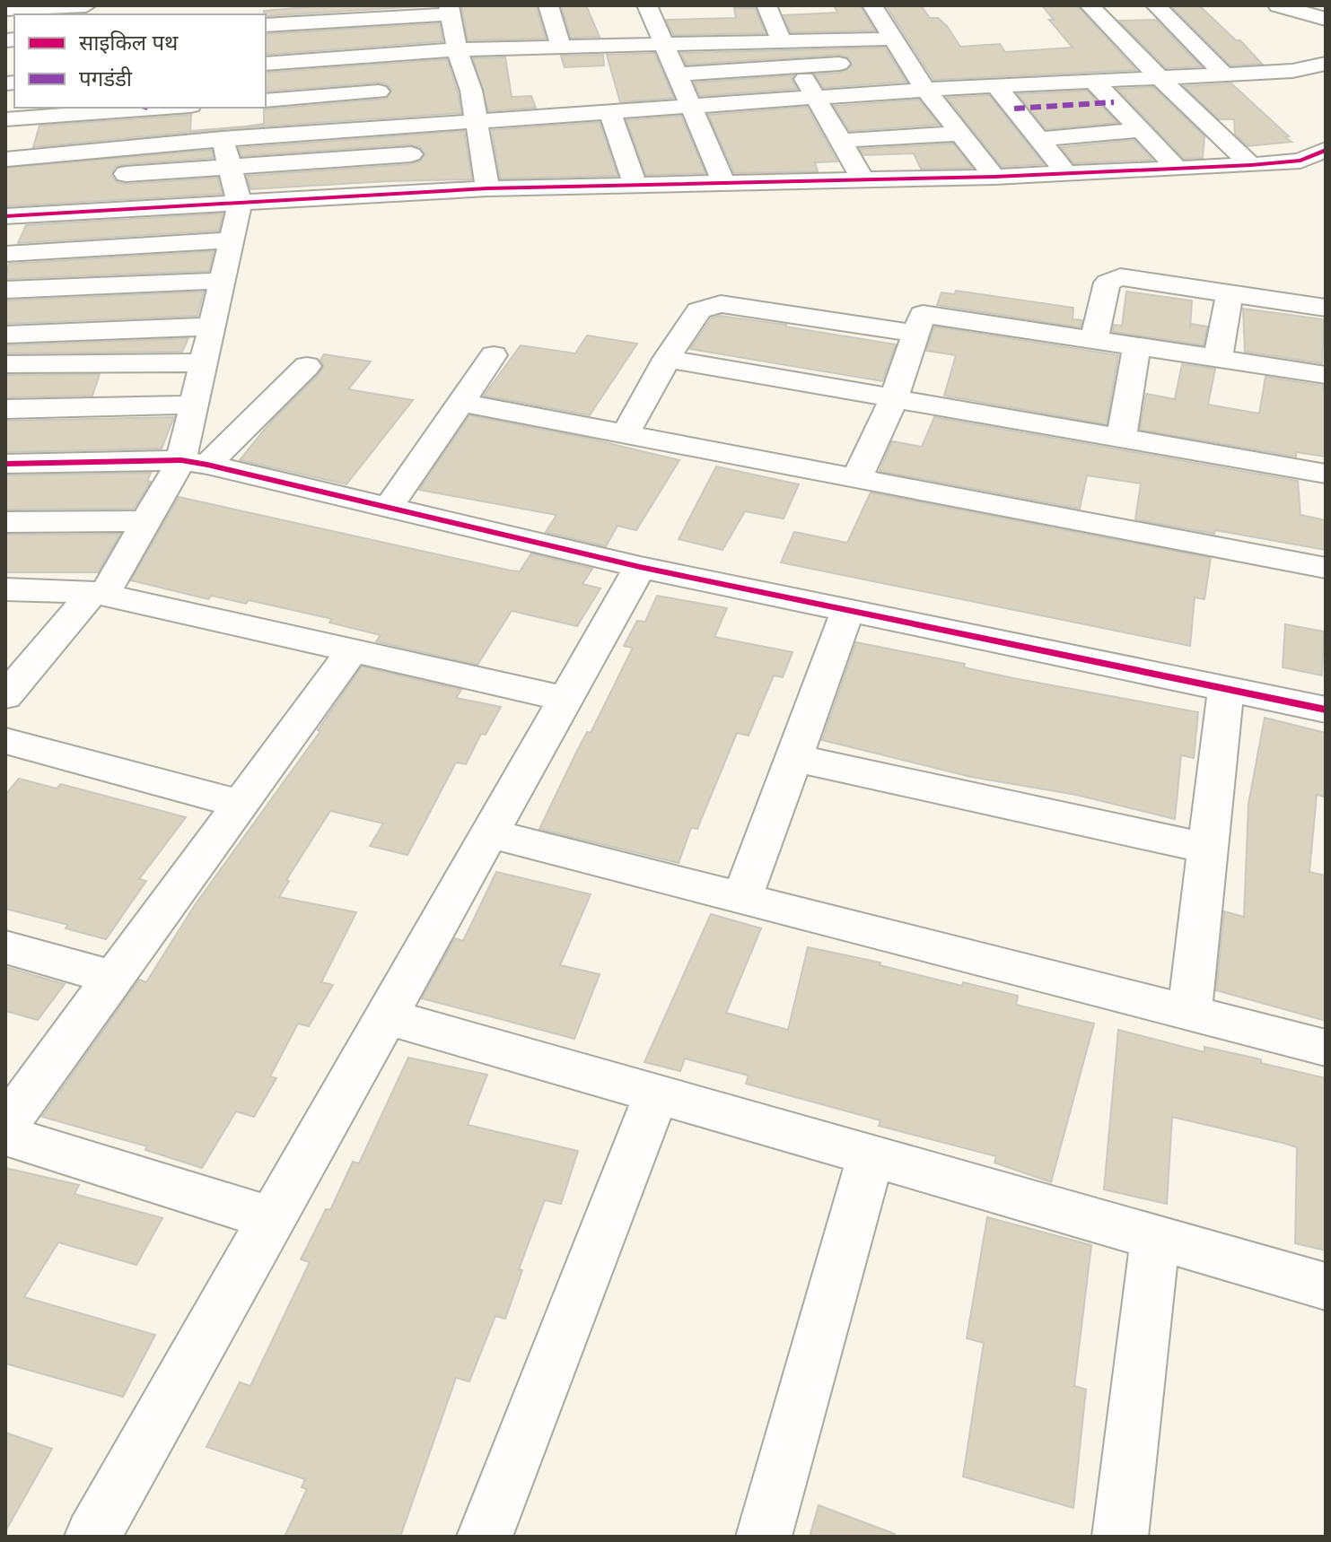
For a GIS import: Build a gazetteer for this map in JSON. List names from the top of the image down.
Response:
{
  "legend": ["साइकिल पथ", "पगडंडी"]
}
